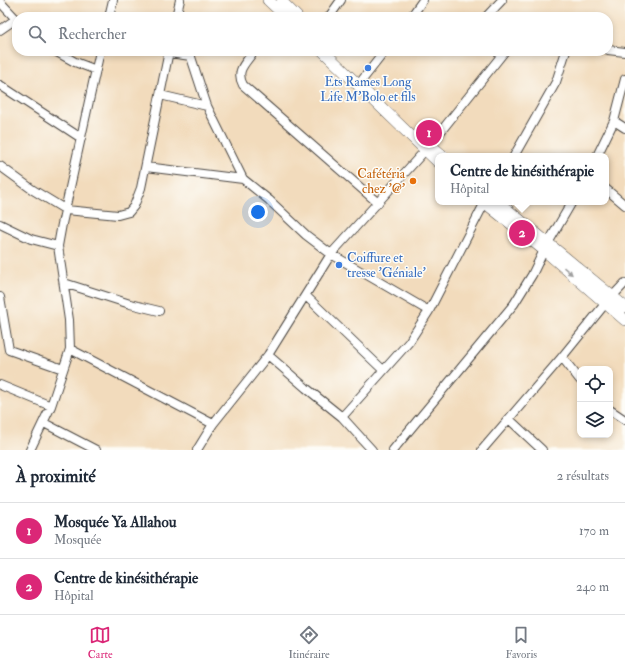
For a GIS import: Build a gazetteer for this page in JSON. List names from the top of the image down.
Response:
{
  "places": ["Ets Rames Long Life M'Bolo et fils", "Cafétéria chez '@'", "Coiffure et tresse 'Géniale'"],
  "page": {
    "search": "Rechercher",
    "pins": ["1", "2"],
    "popup": ["Centre de kinésithérapie", "Hôpital"],
    "heading": ["À proximité", "2 résultats"],
    "list": [
      {
        "mark": "1",
        "name": "Mosquée Ya Allahou",
        "note": "Mosquée",
        "value": "170 m"
      },
      {
        "mark": "2",
        "name": "Centre de kinésithérapie",
        "note": "Hôpital",
        "value": "240 m"
      }
    ],
    "nav": ["Carte", "Itinéraire", "Favoris"]
  }
}
